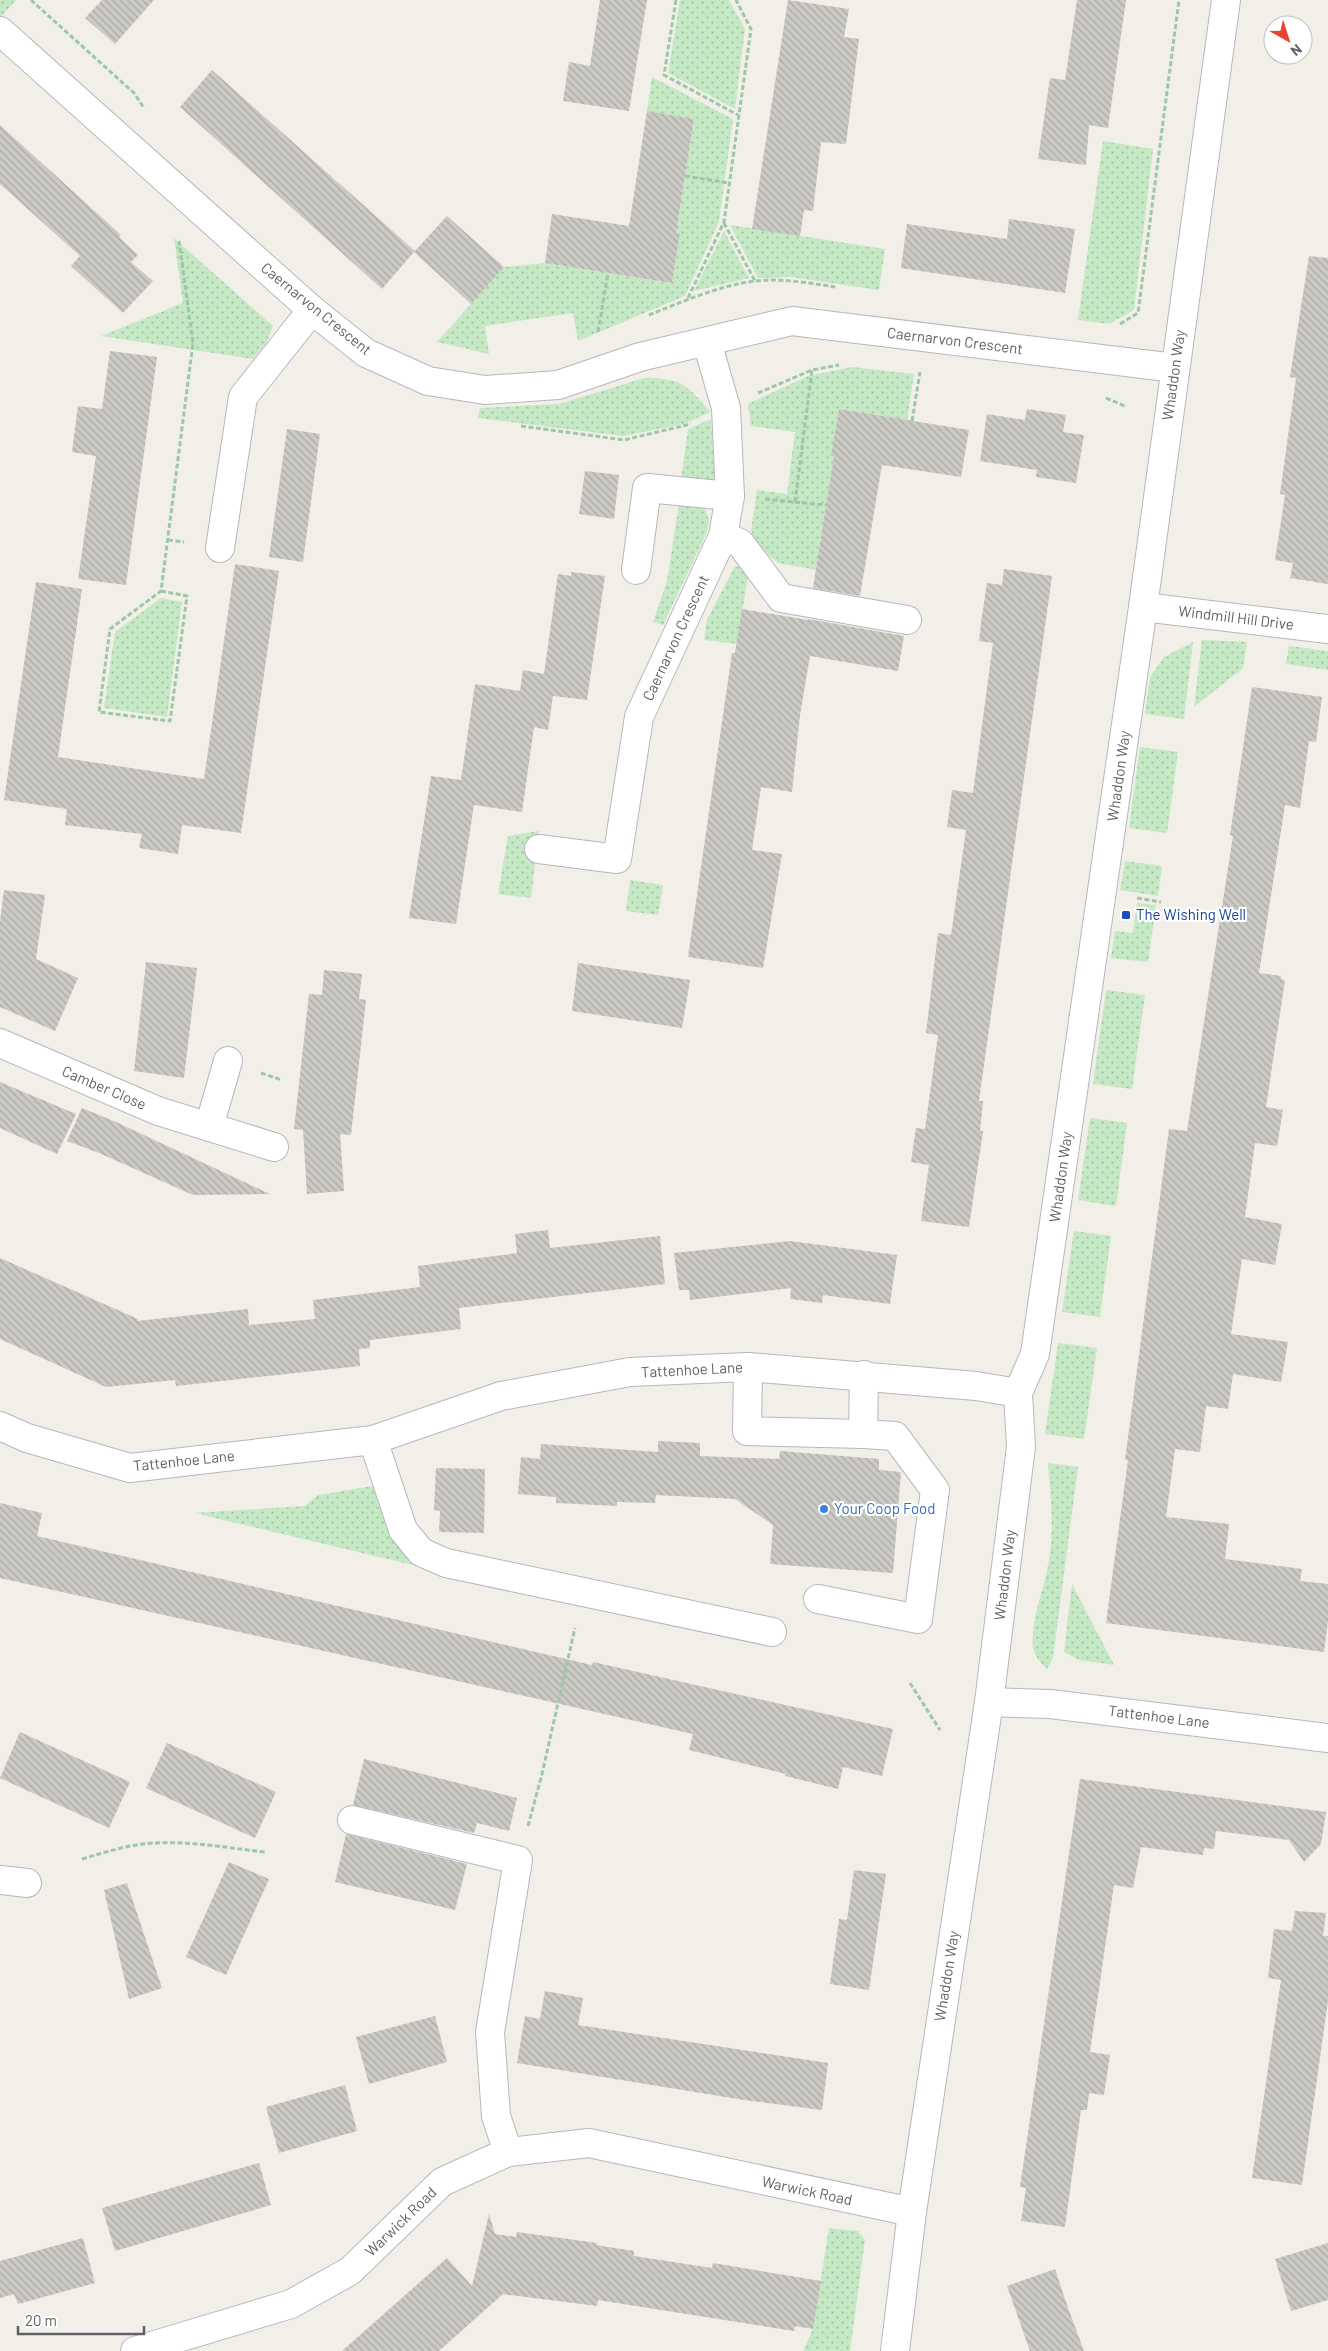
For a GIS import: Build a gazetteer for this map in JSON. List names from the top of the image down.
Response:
{
  "streets": {
    "street": [
      "Caernarvon Crescent",
      "Whaddon Way",
      "Windmill Hill Drive",
      "Camber Close",
      "Tattenhoe Lane",
      "Warwick Road"
    ]
  },
  "crossings": [
    ["Caernarvon Crescent", "Whaddon Way"],
    ["Whaddon Way", "Windmill Hill Drive"],
    ["Whaddon Way", "Tattenhoe Lane"],
    ["Whaddon Way", "Warwick Road"]
  ],
  "places": {
    "transit": ["The Wishing Well"],
    "other": ["Your Coop Food"]
  },
  "scale_bar": "20 m",
  "north": "bottom right"
}
